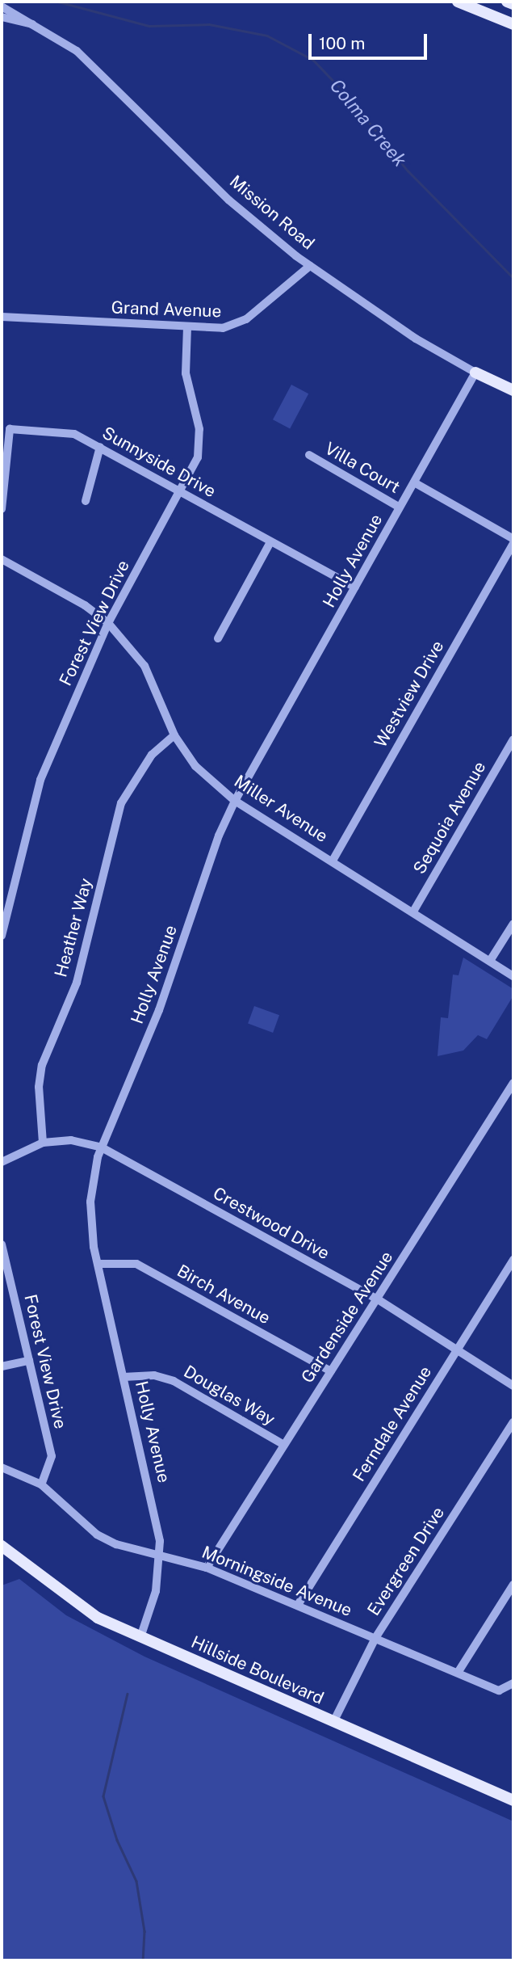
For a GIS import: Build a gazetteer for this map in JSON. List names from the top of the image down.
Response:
{
  "streets": {
    "main road": ["Mission Road", "Hillside Boulevard"],
    "street": [
      "Grand Avenue",
      "Sunnyside Drive",
      "Villa Court",
      "Holly Avenue",
      "Forest View Drive",
      "Westview Drive",
      "Miller Avenue",
      "Sequoia Avenue",
      "Heather Way",
      "Crestwood Drive",
      "Birch Avenue",
      "Gardenside Avenue",
      "Douglas Way",
      "Ferndale Avenue",
      "Evergreen Drive",
      "Morningside Avenue"
    ]
  },
  "crossings": [
    ["Mission Road", "Grand Avenue"],
    ["Mission Road", "Holly Avenue"],
    ["Grand Avenue", "Forest View Drive"],
    ["Sunnyside Drive", "Holly Avenue"],
    ["Sunnyside Drive", "Forest View Drive"],
    ["Villa Court", "Holly Avenue"],
    ["Holly Avenue", "Westview Drive"],
    ["Holly Avenue", "Miller Avenue"],
    ["Holly Avenue", "Crestwood Drive"],
    ["Holly Avenue", "Birch Avenue"],
    ["Holly Avenue", "Douglas Way"],
    ["Holly Avenue", "Morningside Avenue"],
    ["Holly Avenue", "Hillside Boulevard"],
    ["Forest View Drive", "Miller Avenue"],
    ["Forest View Drive", "Morningside Avenue"],
    ["Westview Drive", "Miller Avenue"],
    ["Miller Avenue", "Sequoia Avenue"],
    ["Miller Avenue", "Heather Way"],
    ["Heather Way", "Crestwood Drive"],
    ["Crestwood Drive", "Gardenside Avenue"],
    ["Crestwood Drive", "Ferndale Avenue"],
    ["Birch Avenue", "Gardenside Avenue"],
    ["Gardenside Avenue", "Douglas Way"],
    ["Gardenside Avenue", "Morningside Avenue"],
    ["Ferndale Avenue", "Morningside Avenue"],
    ["Evergreen Drive", "Morningside Avenue"],
    ["Evergreen Drive", "Hillside Boulevard"]
  ],
  "water": ["Colma Creek"],
  "scale_bar": "100 m"
}
